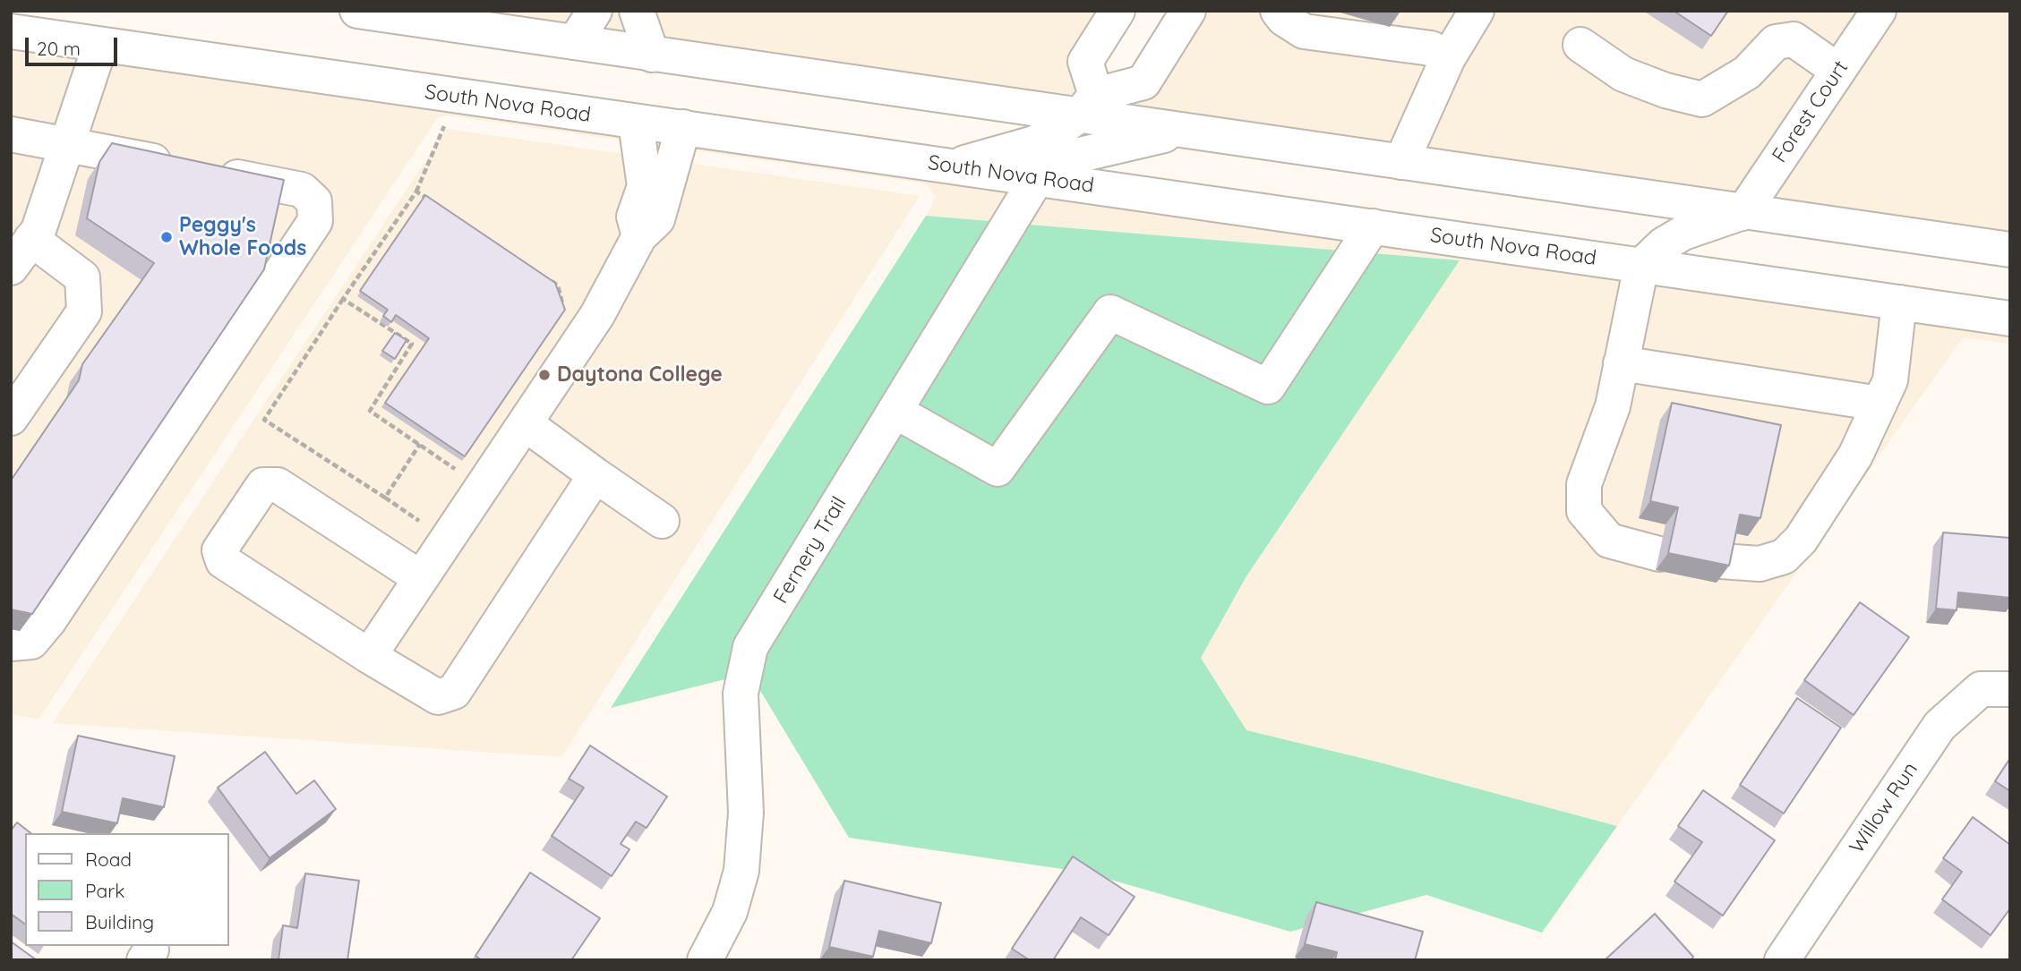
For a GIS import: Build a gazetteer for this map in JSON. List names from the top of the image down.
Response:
{
  "streets": {
    "main road": [
      "South Nova Road",
      "Forest Court",
      "Fernery Trail",
      "Willow Run"
    ]
  },
  "crossings": [
    ["South Nova Road", "Fernery Trail"]
  ],
  "places": ["Peggy's Whole Foods", "Daytona College"],
  "legend": ["Road", "Park", "Building"],
  "scale_bar": "20 m"
}
